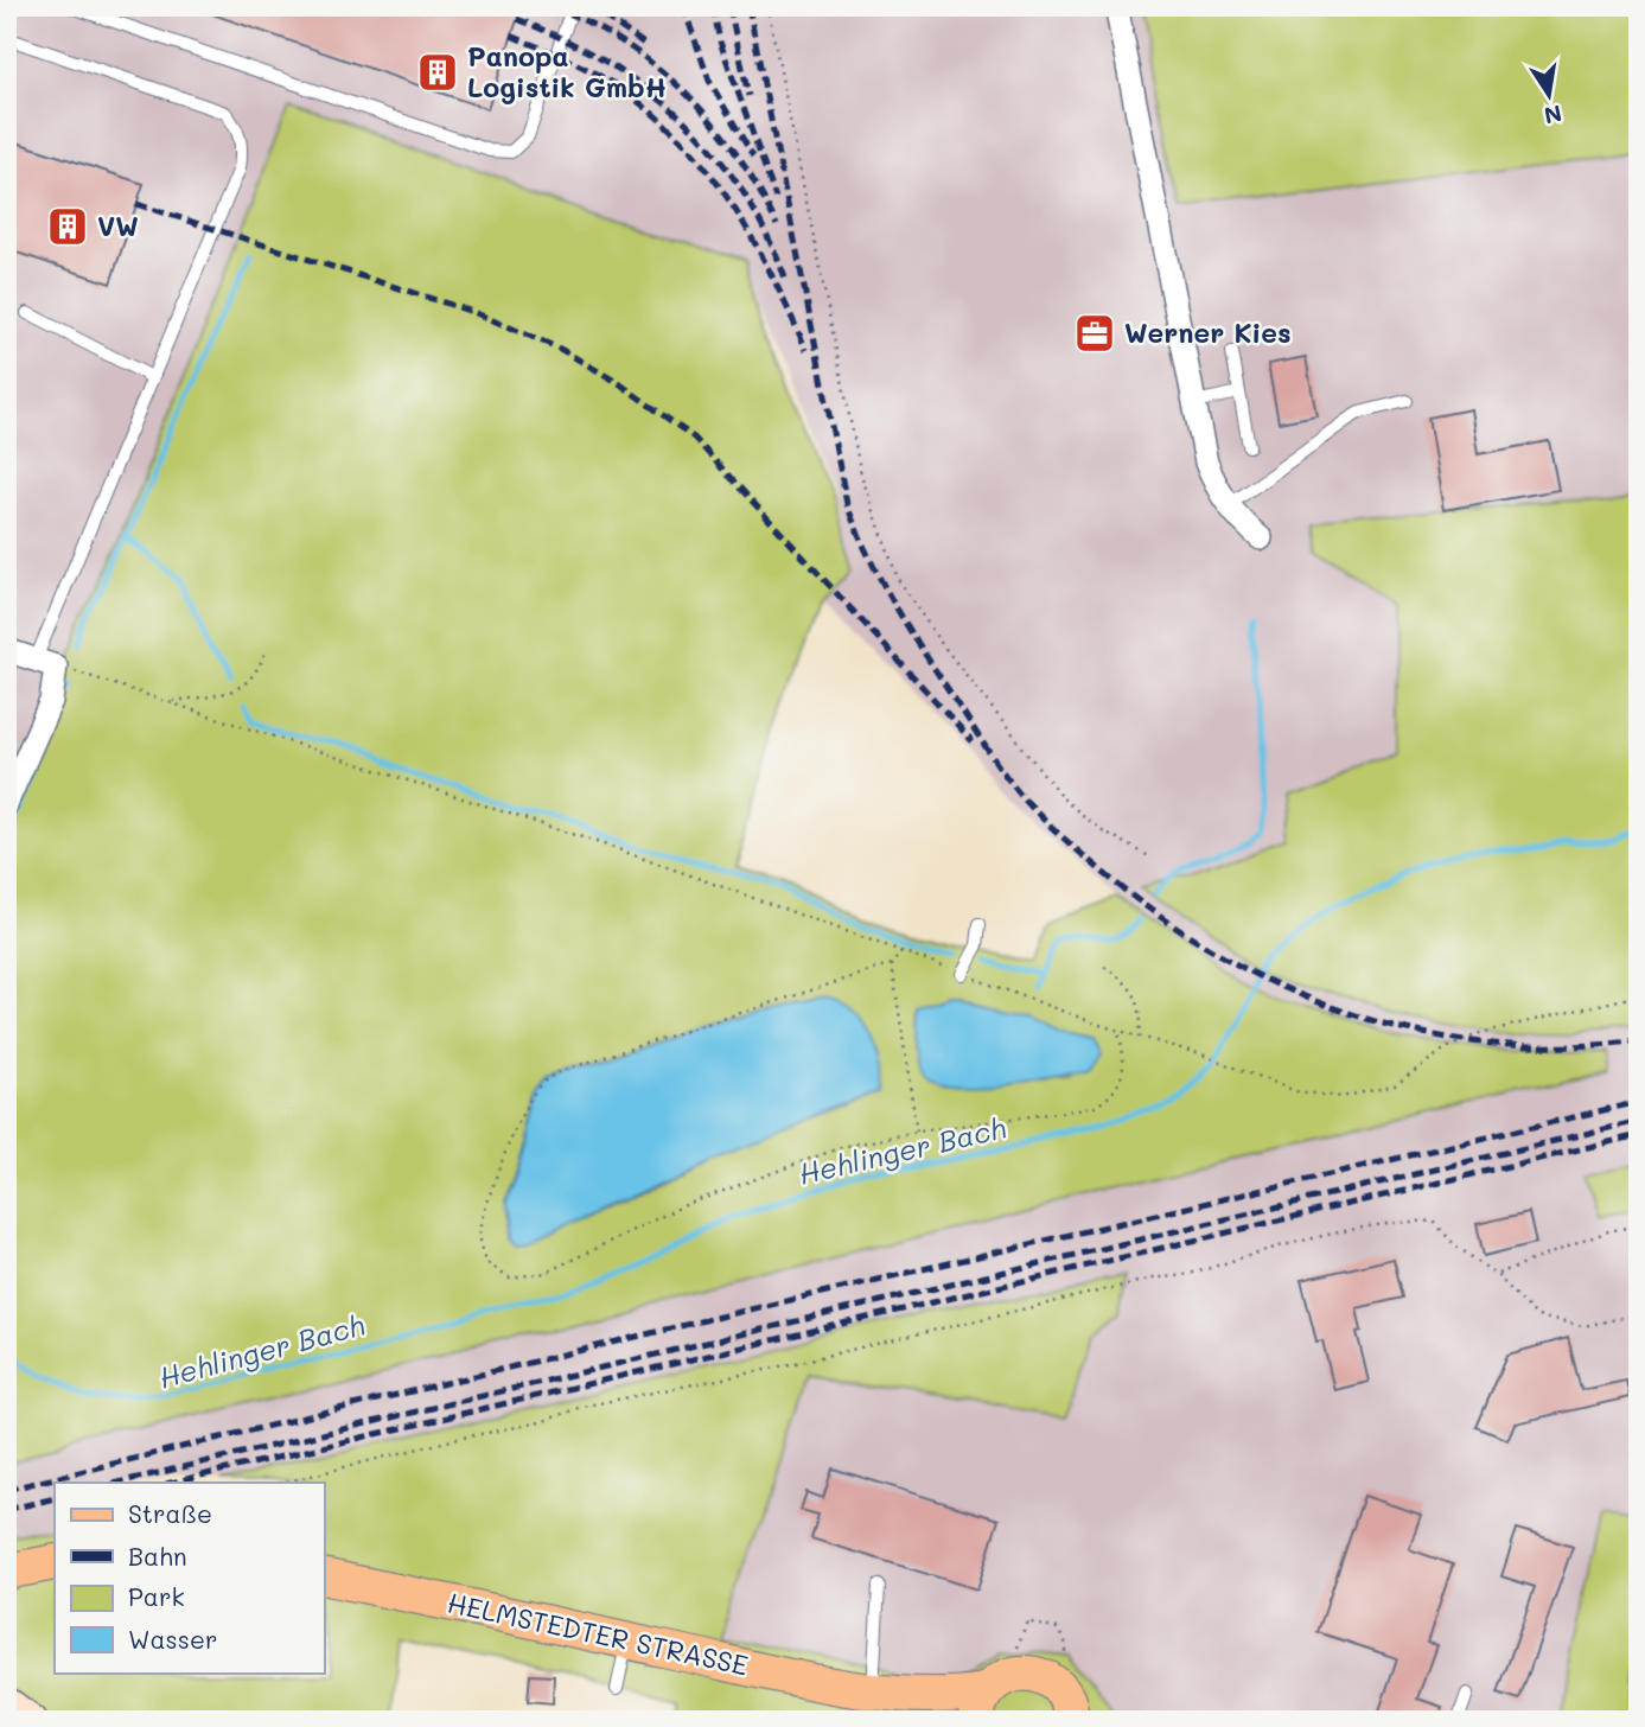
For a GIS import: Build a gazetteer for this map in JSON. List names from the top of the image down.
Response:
{
  "streets": {
    "main road": ["HELMSTEDTER STRASSE"]
  },
  "water": ["Hehlinger Bach"],
  "places": {
    "building": ["Panopa Logistik GmbH", "VW"],
    "office": ["Werner Kies"]
  },
  "legend": [
    "Straße",
    "Bahn",
    "Park",
    "Wasser"
  ],
  "north": "bottom"
}
